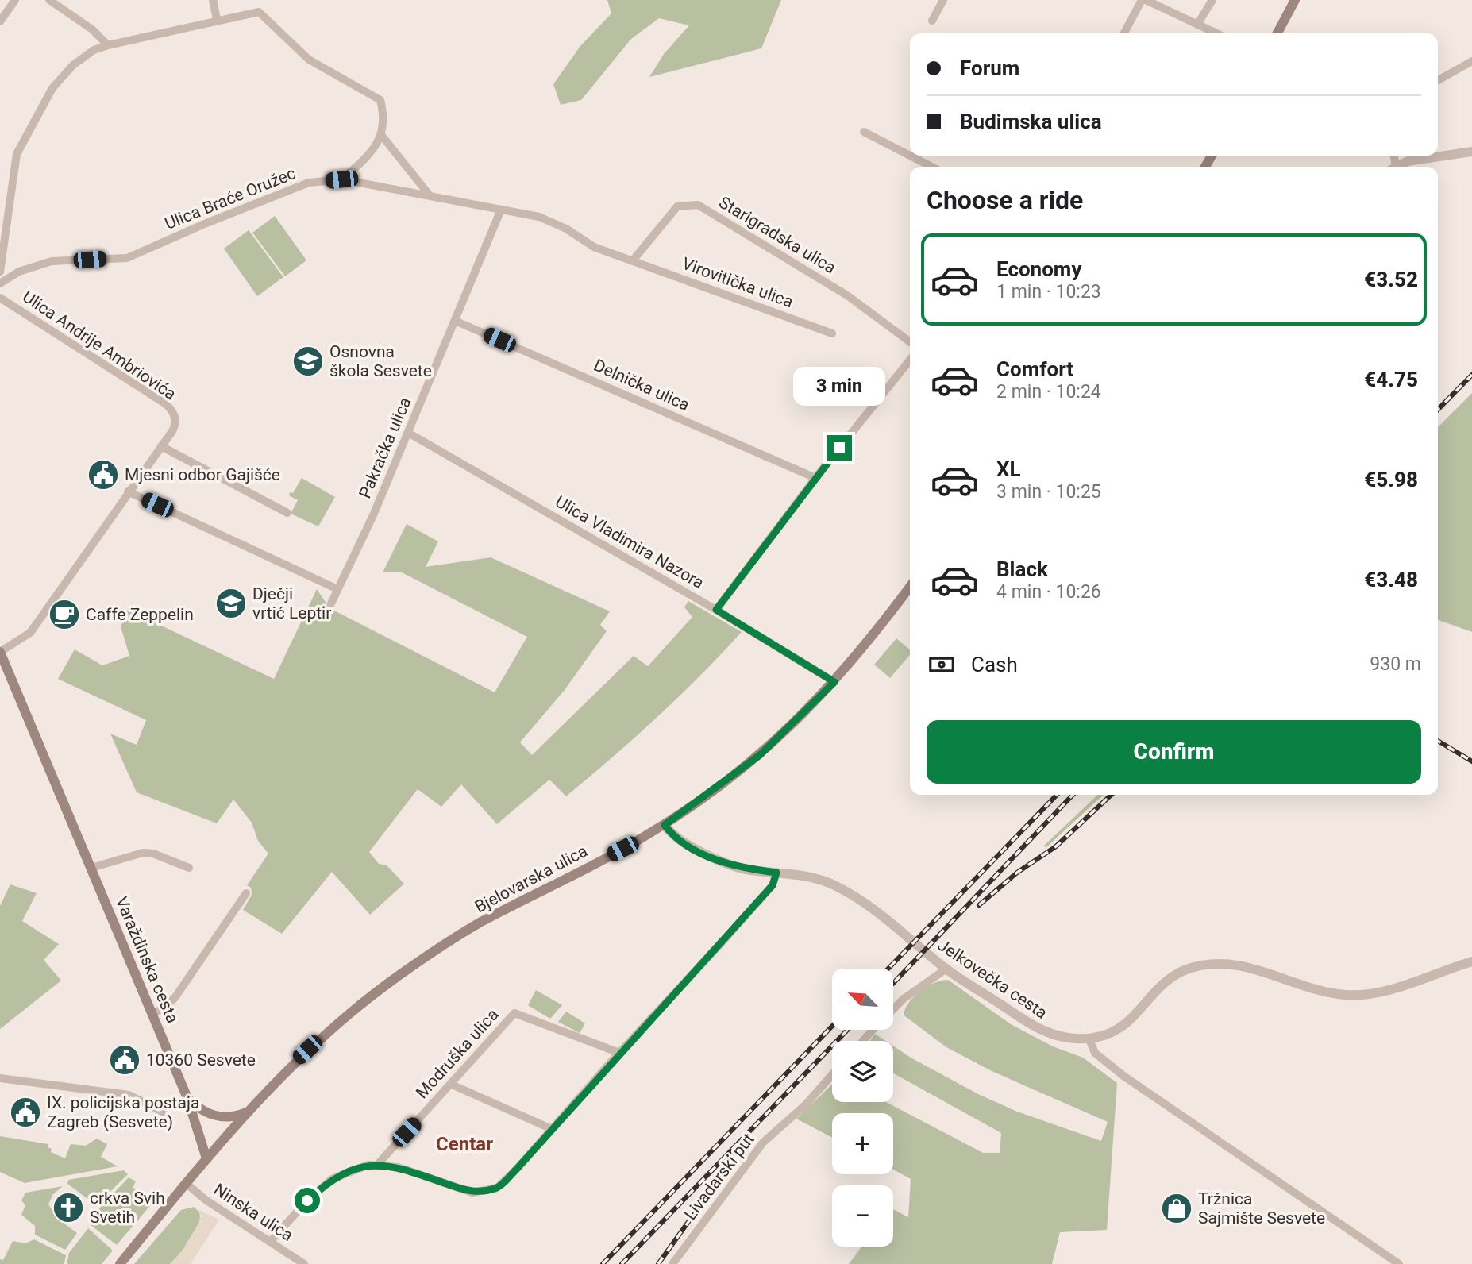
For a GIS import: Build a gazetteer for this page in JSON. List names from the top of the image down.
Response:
{
  "streets": {
    "main road": ["Bjelovarska ulica", "Varaždinska cesta"],
    "street": [
      "Ulica Braće Oružec",
      "Starigradska ulica",
      "Virovitička ulica",
      "Ulica Andrije Ambriovića",
      "Delnička ulica",
      "Pakračka ulica",
      "Ulica Vladimira Nazora",
      "Jelkovečka cesta",
      "Modruška ulica",
      "Livadarski put",
      "Ninska ulica"
    ]
  },
  "crossings": [
    ["Ulica Braće Oružec", "Starigradska ulica"],
    ["Ulica Braće Oružec", "Virovitička ulica"],
    ["Ulica Braće Oružec", "Pakračka ulica"],
    ["Starigradska ulica", "Virovitička ulica"],
    ["Delnička ulica", "Pakračka ulica"],
    ["Pakračka ulica", "Ulica Vladimira Nazora"],
    ["Ulica Vladimira Nazora", "Bjelovarska ulica"],
    ["Bjelovarska ulica", "Varaždinska cesta"],
    ["Bjelovarska ulica", "Jelkovečka cesta"],
    ["Bjelovarska ulica", "Ninska ulica"]
  ],
  "districts": ["Centar"],
  "places": {
    "school or university": ["Osnovna škola Sesvete", "Dječji vrtić Leptir"],
    "public building": ["Mjesni odbor Gajišće", "10360 Sesvete", "IX. policijska postaja Zagreb (Sesvete)"],
    "cafe": ["Caffe Zeppelin"],
    "church": ["crkva Svih Svetih"],
    "shop": ["Tržnica Sajmište Sesvete"]
  },
  "north": "top left",
  "page": {
    "banner": ["Forum", "Budimska ulica"],
    "heading": "Choose a ride",
    "list": [
      {
        "name": "Economy",
        "note": "1 min · 10:23",
        "value": "€3.52"
      },
      {
        "name": "Comfort",
        "note": "2 min · 10:24",
        "value": "€4.75"
      },
      {
        "name": "XL",
        "note": "3 min · 10:25",
        "value": "€5.98"
      },
      {
        "name": "Black",
        "note": "4 min · 10:26",
        "value": "€3.48"
      }
    ],
    "bubble": "3 min",
    "pay": ["Cash", "930 m"],
    "buttons": "Confirm",
    "map_buttons": ["+", "−"]
  }
}
